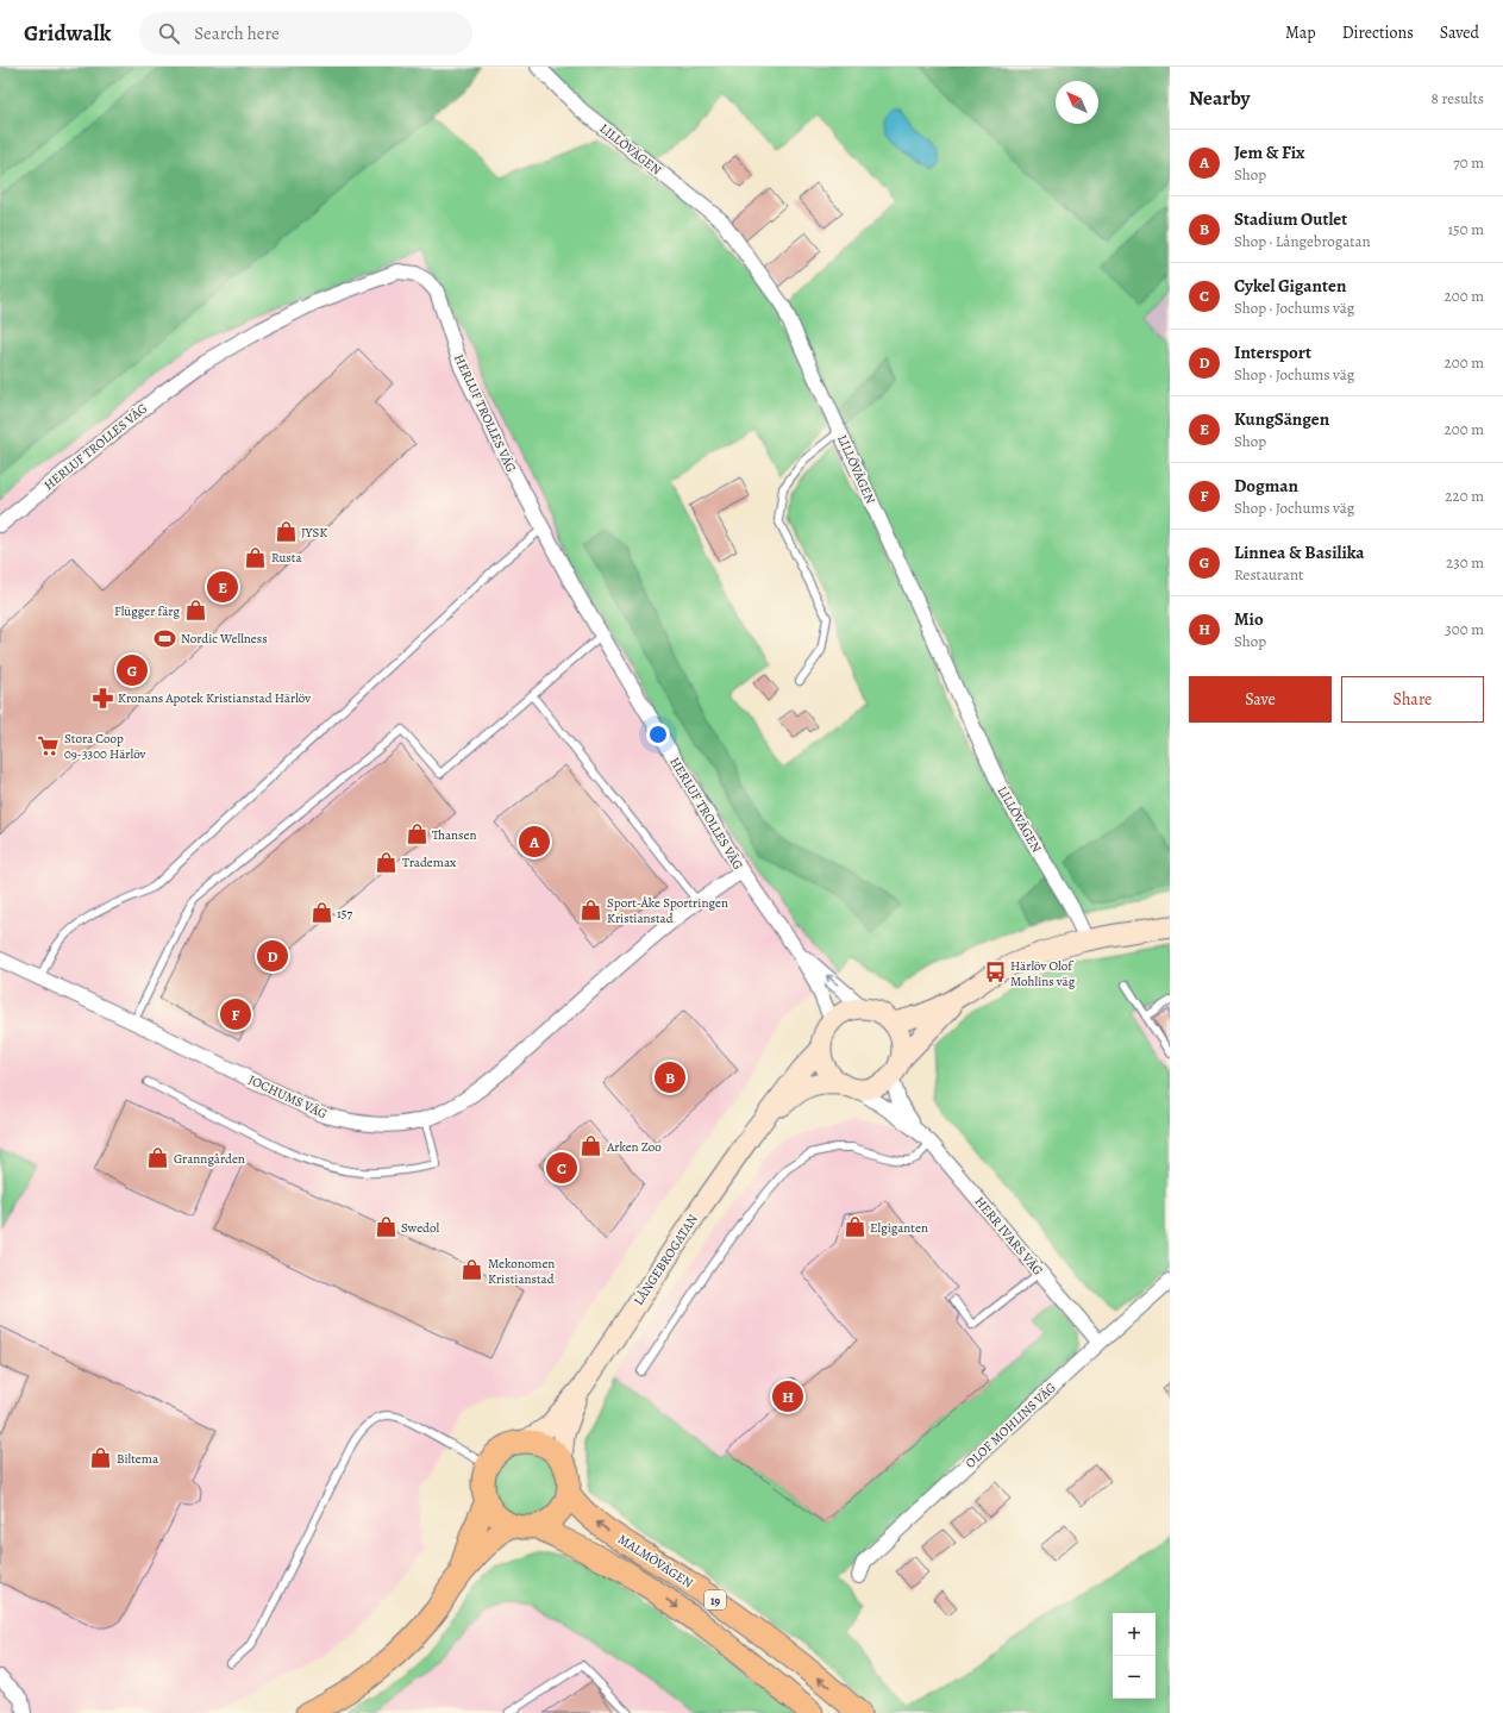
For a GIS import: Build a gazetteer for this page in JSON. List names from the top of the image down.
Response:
{
  "streets": {
    "main road": ["LÅNGEBROGATAN", "MALMÖVÄGEN", "19"],
    "street": [
      "LILLÖVÄGEN",
      "HERLUF TROLLES VÄG",
      "JOCHUMS VÄG",
      "HERR IVARS VÄG",
      "OLOF MOHLINS VÄG"
    ]
  },
  "crossings": [
    ["HERLUF TROLLES VÄG", "JOCHUMS VÄG"],
    ["HERLUF TROLLES VÄG", "HERR IVARS VÄG"],
    ["HERLUF TROLLES VÄG", "LÅNGEBROGATAN"],
    ["HERR IVARS VÄG", "LÅNGEBROGATAN"],
    ["HERR IVARS VÄG", "OLOF MOHLINS VÄG"],
    ["LÅNGEBROGATAN", "MALMÖVÄGEN"]
  ],
  "places": {
    "shop": [
      "JYSK",
      "Rusta",
      "Flügger färg",
      "Thansen",
      "Trademax",
      "Sport-Åke Sportringen Kristianstad",
      "157",
      "Arken Zoo",
      "Granngården",
      "Swedol",
      "Elgiganten",
      "Mekonomen Kristianstad",
      "Biltema"
    ],
    "sports": ["Nordic Wellness"],
    "pharmacy": ["Kronans Apotek Kristianstad Härlöv"],
    "supermarket": ["Stora Coop 09-3300 Härlöv"],
    "bus stop": ["Härlöv Olof Mohlins väg"]
  },
  "north": "top left",
  "page": {
    "header": "Gridwalk",
    "search": "Search here",
    "nav": ["Map", "Directions", "Saved"],
    "heading": ["Nearby", "8 results"],
    "list": [
      {
        "mark": "A",
        "name": "Jem & Fix",
        "note": "Shop",
        "value": "70 m"
      },
      {
        "mark": "B",
        "name": "Stadium Outlet",
        "note": "Shop · Långebrogatan",
        "value": "150 m"
      },
      {
        "mark": "C",
        "name": "Cykel Giganten",
        "note": "Shop · Jochums väg",
        "value": "200 m"
      },
      {
        "mark": "D",
        "name": "Intersport",
        "note": "Shop · Jochums väg",
        "value": "200 m"
      },
      {
        "mark": "E",
        "name": "KungSängen",
        "note": "Shop",
        "value": "200 m"
      },
      {
        "mark": "F",
        "name": "Dogman",
        "note": "Shop · Jochums väg",
        "value": "220 m"
      },
      {
        "mark": "G",
        "name": "Linnea & Basilika",
        "note": "Restaurant",
        "value": "230 m"
      },
      {
        "mark": "H",
        "name": "Mio",
        "note": "Shop",
        "value": "300 m"
      }
    ],
    "pins": [
      "E",
      "G",
      "A",
      "D",
      "F",
      "B",
      "C",
      "H"
    ],
    "buttons": ["Save", "Share"],
    "map_buttons": ["+", "−"]
  }
}
